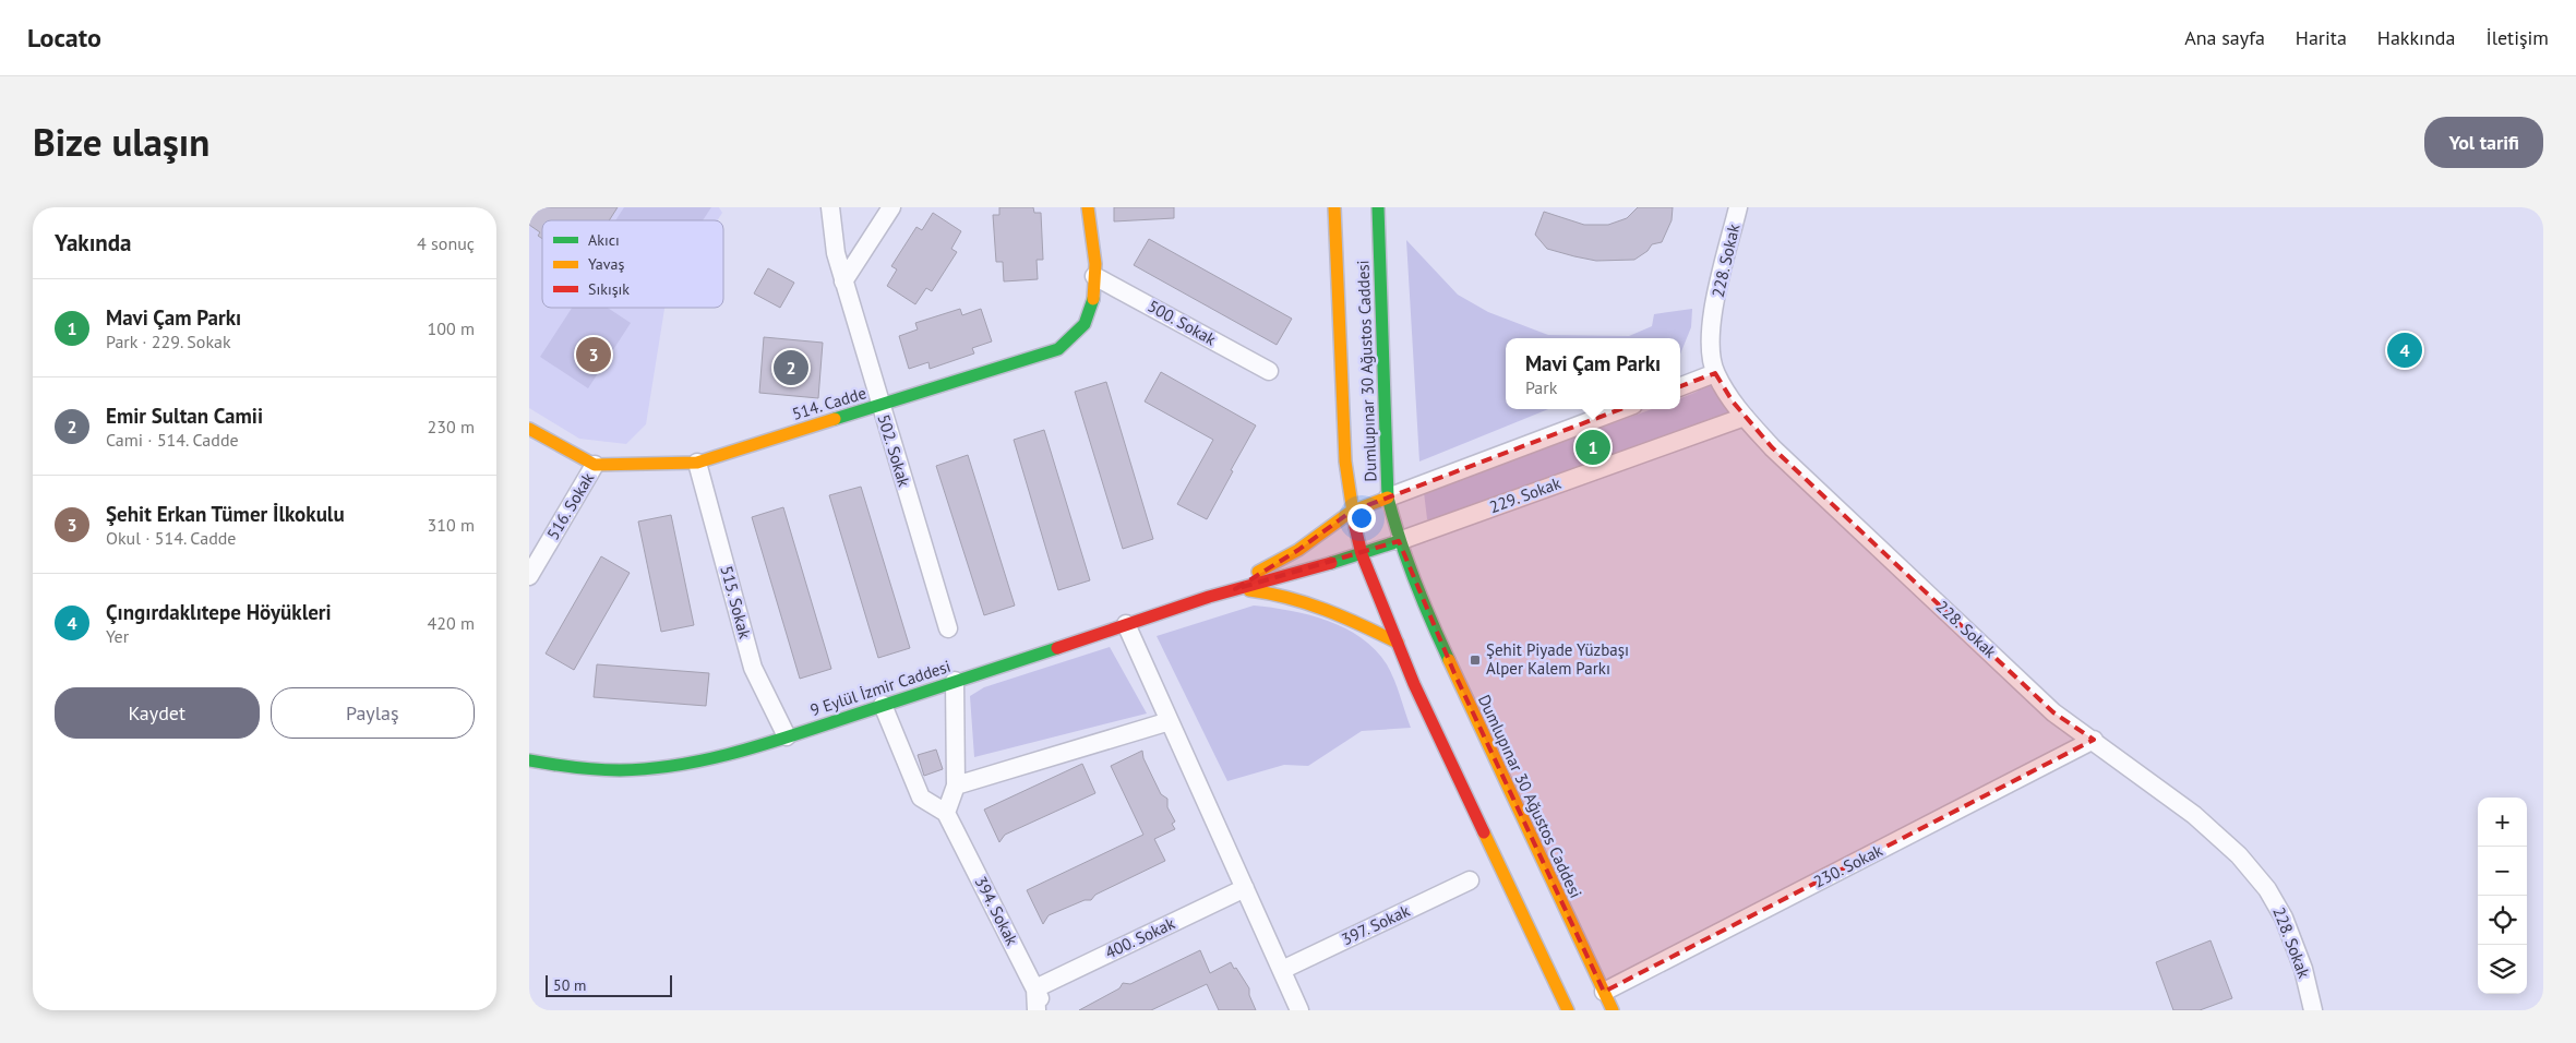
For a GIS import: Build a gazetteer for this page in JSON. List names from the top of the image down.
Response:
{
  "streets": {
    "main road": ["Dumlupınar 30 Ağustos Caddesi", "514. Cadde", "9 Eylül İzmir Caddesi"],
    "street": [
      "228. Sokak",
      "500. Sokak",
      "502. Sokak",
      "229. Sokak",
      "516. Sokak",
      "515. Sokak",
      "230. Sokak",
      "394. Sokak",
      "397. Sokak",
      "400. Sokak"
    ]
  },
  "crossings": [
    ["228. Sokak", "229. Sokak"],
    ["228. Sokak", "230. Sokak"],
    ["500. Sokak", "514. Cadde"],
    ["Dumlupınar 30 Ağustos Caddesi", "229. Sokak"],
    ["Dumlupınar 30 Ağustos Caddesi", "9 Eylül İzmir Caddesi"],
    ["Dumlupınar 30 Ağustos Caddesi", "230. Sokak"],
    ["514. Cadde", "502. Sokak"],
    ["514. Cadde", "516. Sokak"],
    ["514. Cadde", "515. Sokak"],
    ["229. Sokak", "9 Eylül İzmir Caddesi"],
    ["515. Sokak", "9 Eylül İzmir Caddesi"],
    ["394. Sokak", "400. Sokak"]
  ],
  "places": {
    "transit": ["Şehit Piyade Yüzbaşı Alper Kalem Parkı"]
  },
  "legend": ["Akıcı", "Yavaş", "Sıkışık"],
  "scale_bar": "50 m",
  "page": {
    "header": "Locato",
    "nav": [
      "Ana sayfa",
      "Harita",
      "Hakkında",
      "İletişim"
    ],
    "title": "Bize ulaşın",
    "buttons": [
      "Yol tarifi",
      ["Kaydet", "Paylaş"]
    ],
    "heading": ["Yakında", "4 sonuç"],
    "list": [
      {
        "mark": "1",
        "name": "Mavi Çam Parkı",
        "note": "Park · 229. Sokak",
        "value": "100 m"
      },
      {
        "mark": "2",
        "name": "Emir Sultan Camii",
        "note": "Cami · 514. Cadde",
        "value": "230 m"
      },
      {
        "mark": "3",
        "name": "Şehit Erkan Tümer İlkokulu",
        "note": "Okul · 514. Cadde",
        "value": "310 m"
      },
      {
        "mark": "4",
        "name": "Çıngırdaklıtepe Höyükleri",
        "note": "Yer",
        "value": "420 m"
      }
    ],
    "pins": [
      "4",
      "3",
      "2",
      "1"
    ],
    "popup": ["Mavi Çam Parkı", "Park"],
    "map_buttons": ["+", "−"],
    "scale": "50 m"
  }
}
